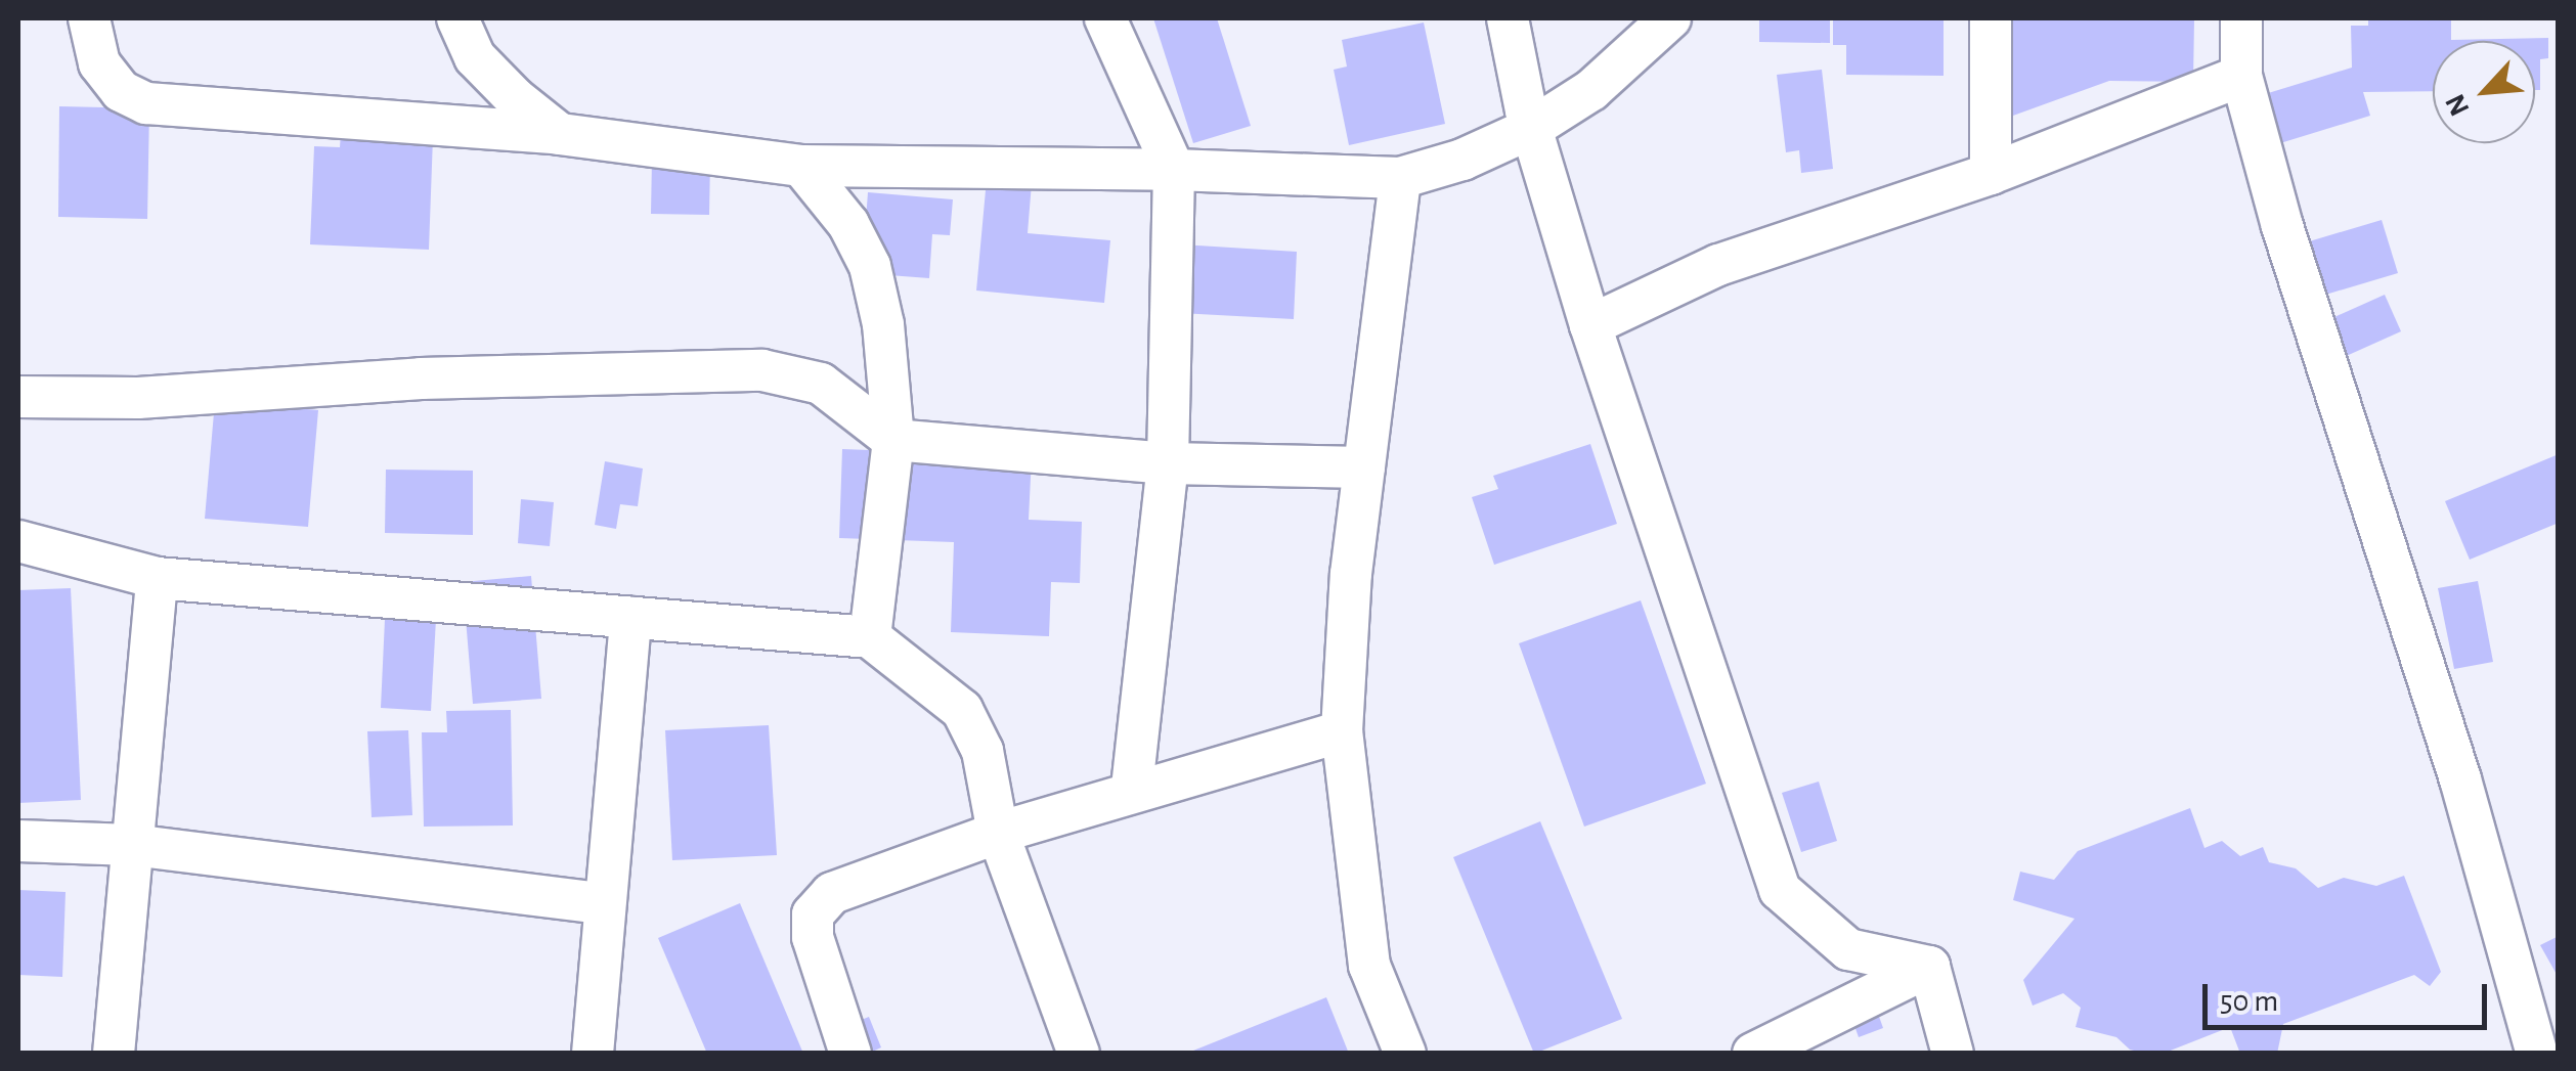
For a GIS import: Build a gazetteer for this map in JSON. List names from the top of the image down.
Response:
{
  "scale_bar": "50 m",
  "north": "bottom left"
}
